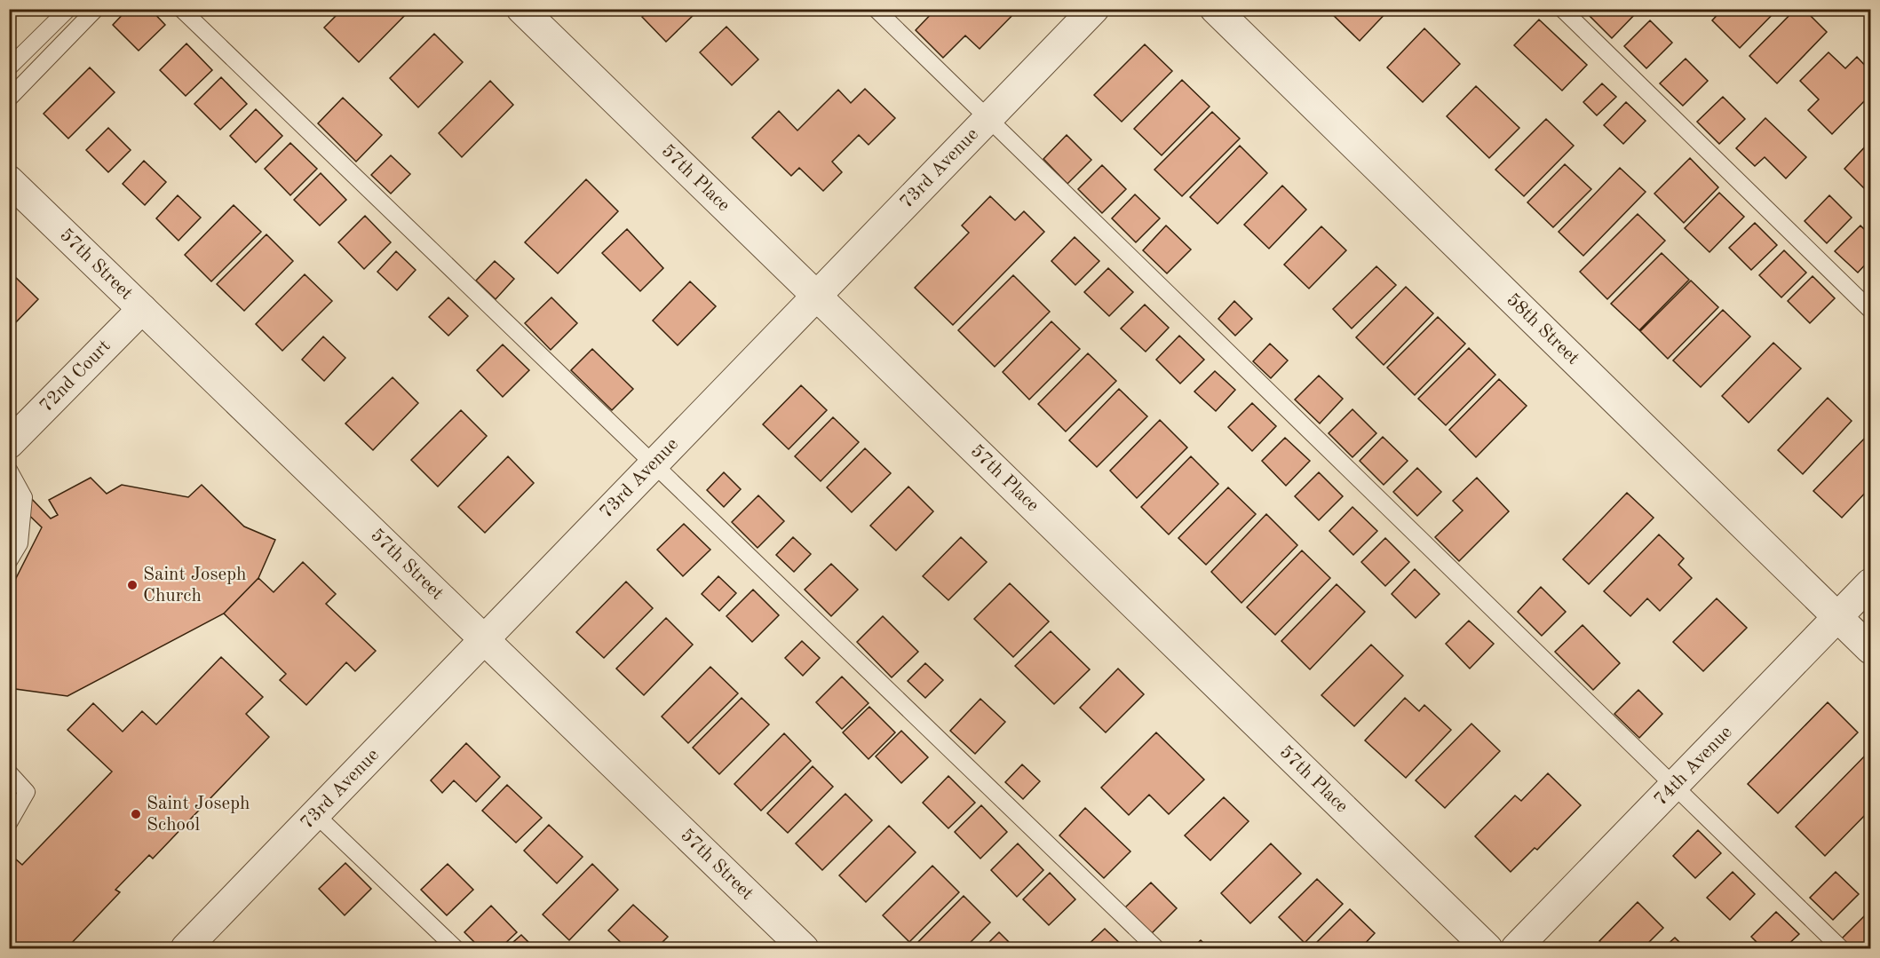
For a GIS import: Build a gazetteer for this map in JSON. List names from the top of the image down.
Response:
{
  "streets": {
    "street": [
      "73rd Avenue",
      "57th Place",
      "57th Street",
      "58th Street",
      "72nd Court",
      "74th Avenue"
    ]
  },
  "crossings": [
    ["73rd Avenue", "57th Place"],
    ["73rd Avenue", "57th Street"],
    ["57th Street", "72nd Court"],
    ["58th Street", "74th Avenue"]
  ],
  "places": ["Saint Joseph Church", "Saint Joseph School"]
}
